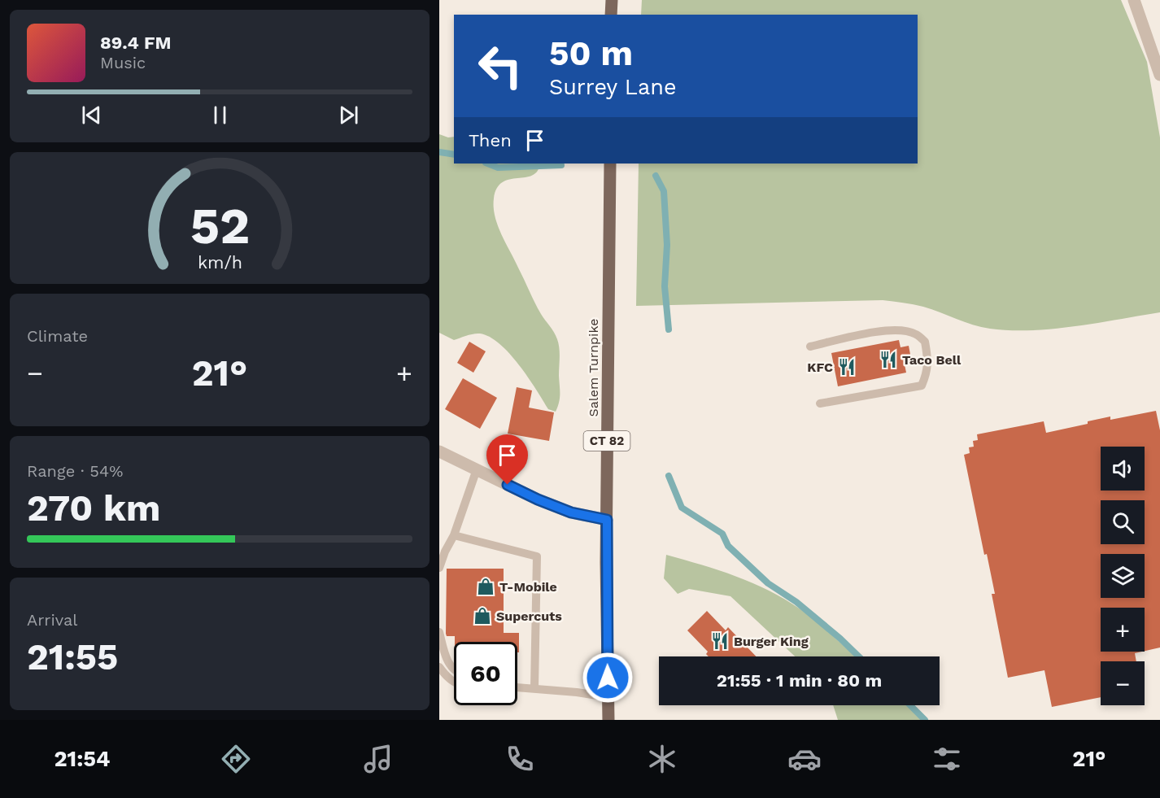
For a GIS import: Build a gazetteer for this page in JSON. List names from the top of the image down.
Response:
{
  "streets": {
    "main road": ["Salem Turnpike", "CT 82"]
  },
  "places": {
    "restaurant": ["Taco Bell", "KFC", "Burger King"],
    "shop": ["T-Mobile", "Supercuts"]
  },
  "page": {
    "turn": ["50 m", "Surrey Lane"],
    "song": ["89.4 FM", "Music"],
    "then": "Then",
    "tile": [
      "Climate",
      ["Range · 54%", "270 km"],
      ["Arrival", "21:55"]
    ],
    "heat": ["−", "21°", "+"],
    "map_buttons": ["+", "−"],
    "limit": "60",
    "trip": "21:55 · 1 min · 80 m",
    "tabs": ["21:54", "21°"],
    "gauge": ["52", "km/h"]
  }
}
